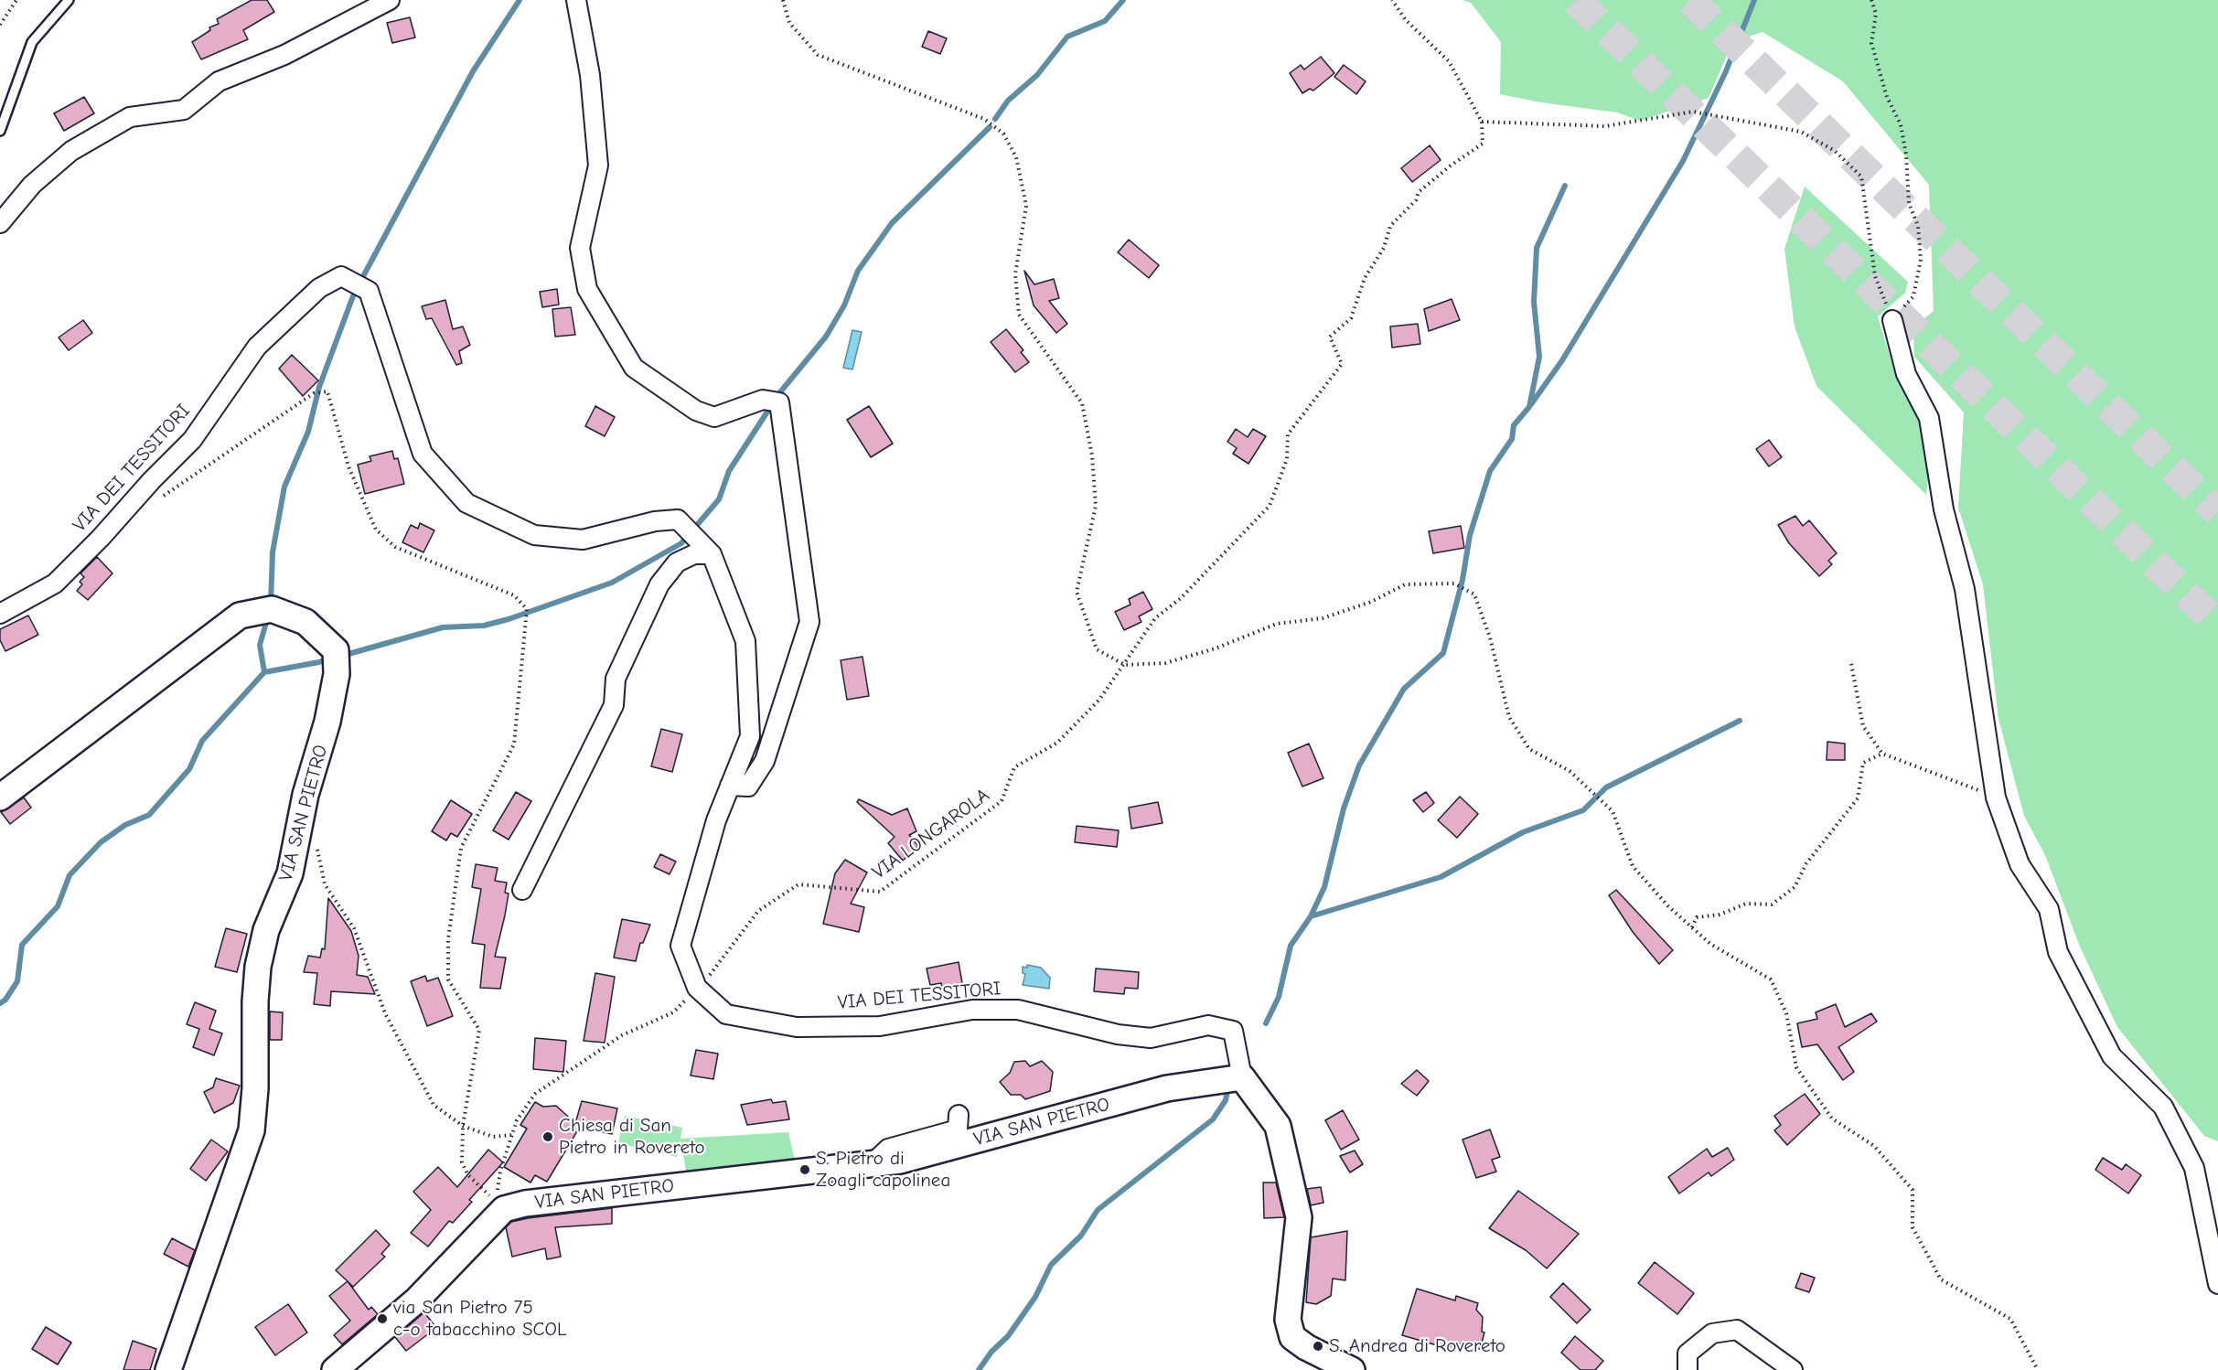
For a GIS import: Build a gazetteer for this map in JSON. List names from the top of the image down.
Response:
{
  "streets": {
    "street": ["VIA DEI TESSITORI", "VIA SAN PIETRO"],
    "path": ["VIA LONGAROLA"]
  },
  "crossings": [
    ["VIA DEI TESSITORI", "VIA SAN PIETRO"],
    ["VIA DEI TESSITORI", "VIA LONGAROLA"],
    ["VIA SAN PIETRO", "VIA LONGAROLA"]
  ],
  "places": [
    "Chiesa di San Pietro in Rovereto",
    "S. Pietro di Zoagli capolinea",
    "via San Pietro 75 c-o tabacchino SCOL",
    "S. Andrea di Rovereto"
  ]
}
